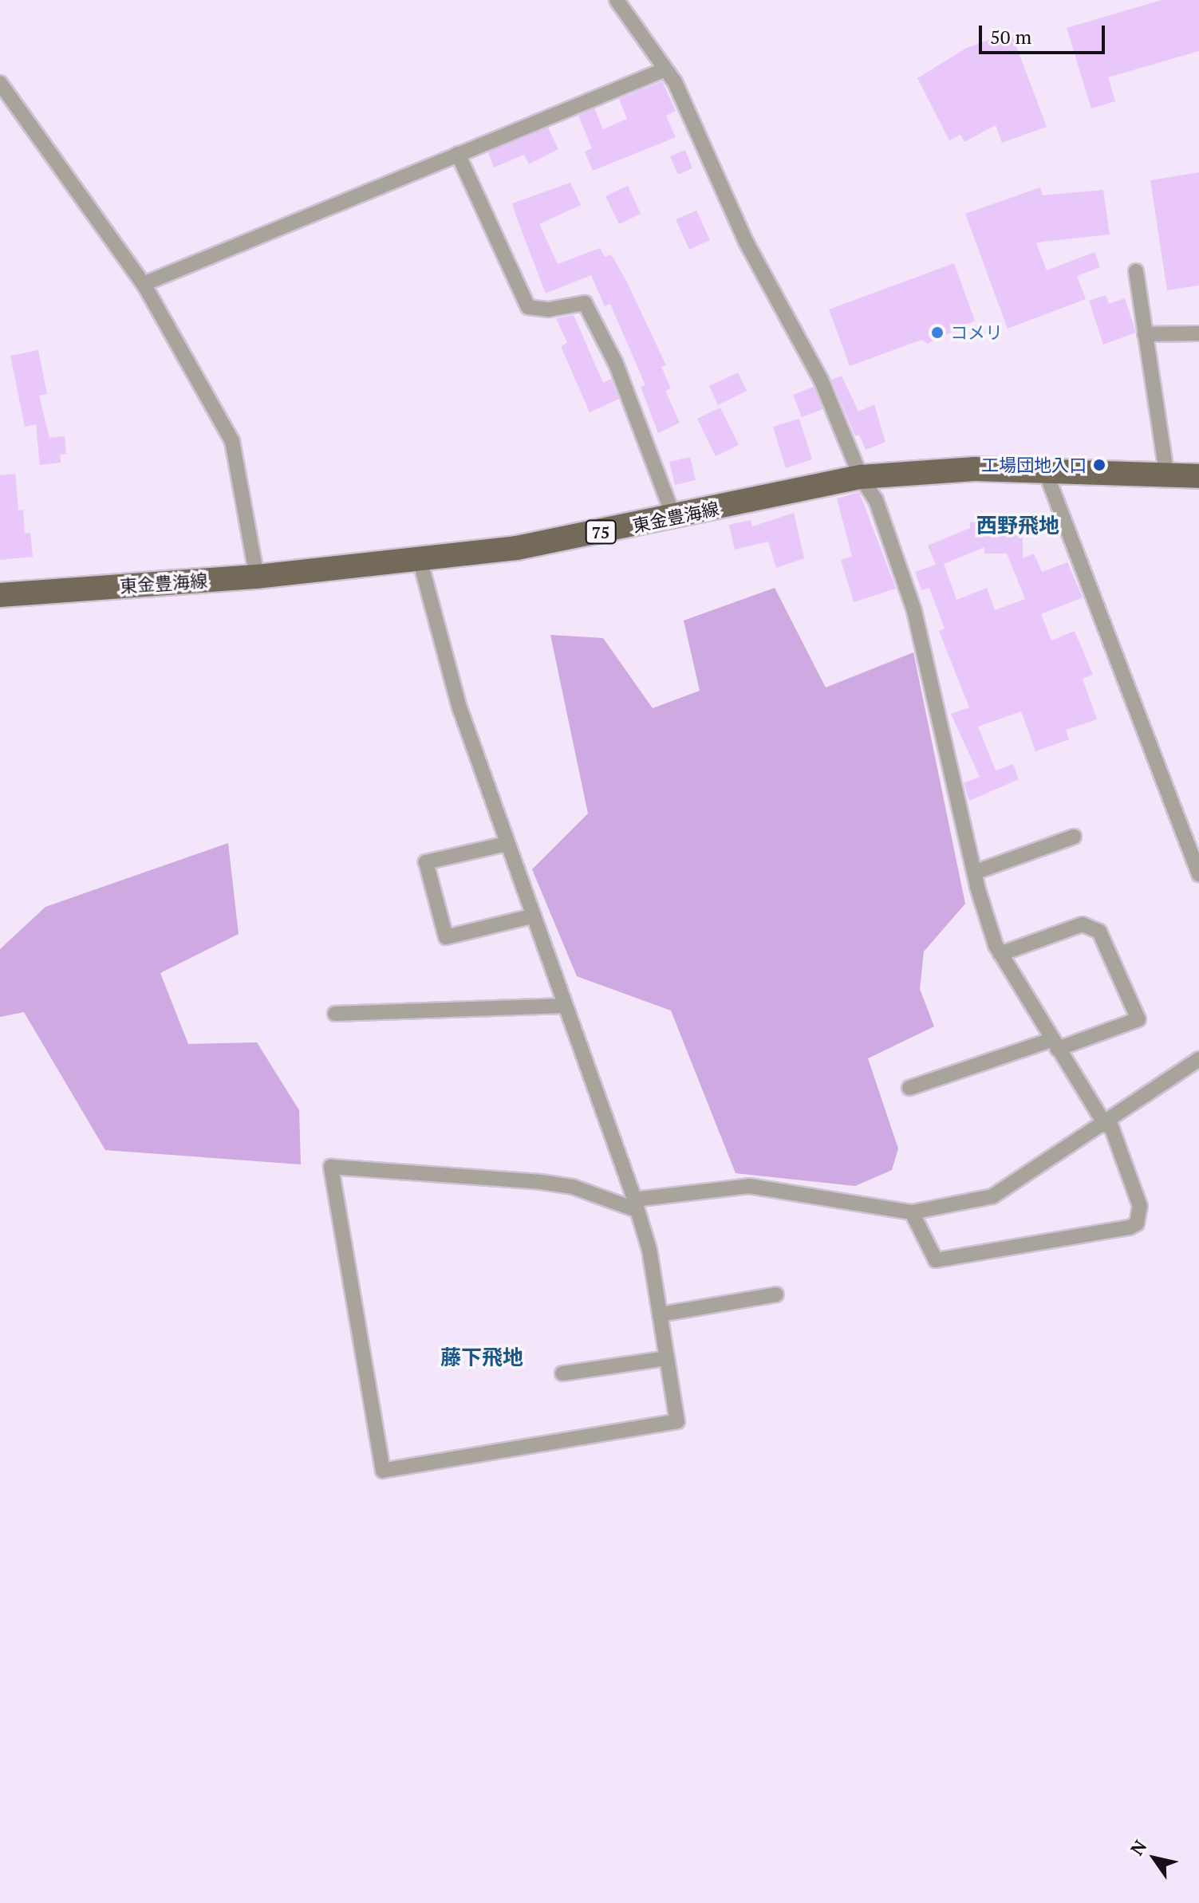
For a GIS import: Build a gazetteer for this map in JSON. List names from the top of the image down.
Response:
{
  "streets": {
    "main road": ["東金豊海線", "75"]
  },
  "districts": ["西野飛地", "藤下飛地"],
  "places": ["コメリ", "工場団地入口"],
  "scale_bar": "50 m",
  "north": "top left"
}
